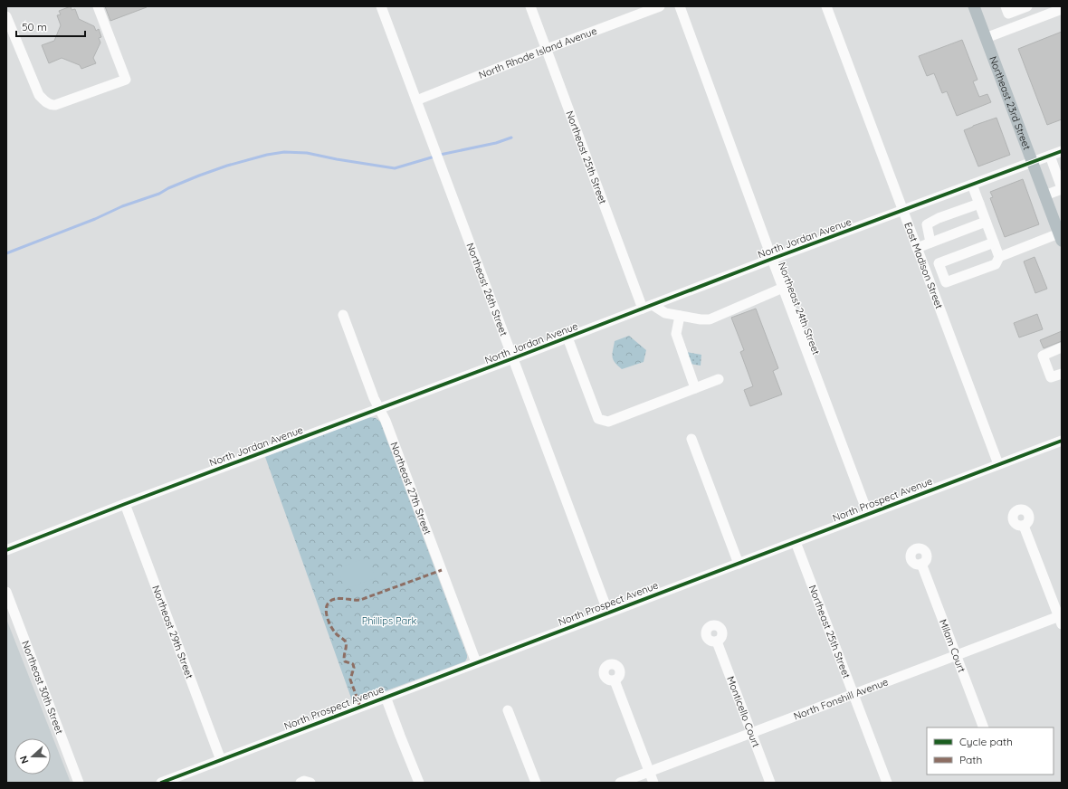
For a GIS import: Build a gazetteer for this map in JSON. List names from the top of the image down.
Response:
{
  "streets": {
    "main road": ["Northeast 23rd Street"],
    "street": [
      "North Rhode Island Avenue",
      "Northeast 25th Street",
      "North Jordan Avenue",
      "East Madison Street",
      "Northeast 26th Street",
      "Northeast 24th Street",
      "Northeast 27th Street",
      "North Prospect Avenue",
      "Northeast 29th Street",
      "Milam Court",
      "Northeast 30th Street",
      "North Fonshill Avenue",
      "Monticello Court"
    ]
  },
  "crossings": [
    ["North Rhode Island Avenue", "Northeast 25th Street"],
    ["North Rhode Island Avenue", "Northeast 26th Street"],
    ["Northeast 23rd Street", "North Jordan Avenue"],
    ["Northeast 25th Street", "North Jordan Avenue"],
    ["Northeast 25th Street", "North Prospect Avenue"],
    ["Northeast 25th Street", "North Fonshill Avenue"],
    ["North Jordan Avenue", "East Madison Street"],
    ["North Jordan Avenue", "Northeast 26th Street"],
    ["North Jordan Avenue", "Northeast 24th Street"],
    ["North Jordan Avenue", "Northeast 27th Street"],
    ["North Jordan Avenue", "Northeast 29th Street"],
    ["East Madison Street", "North Prospect Avenue"],
    ["Northeast 26th Street", "North Prospect Avenue"],
    ["Northeast 24th Street", "North Prospect Avenue"],
    ["Northeast 27th Street", "North Prospect Avenue"],
    ["North Prospect Avenue", "Northeast 29th Street"],
    ["Milam Court", "North Fonshill Avenue"],
    ["North Fonshill Avenue", "Monticello Court"]
  ],
  "parks": ["Phillips Park"],
  "legend": ["Cycle path", "Path"],
  "scale_bar": "50 m",
  "north": "left"
}
